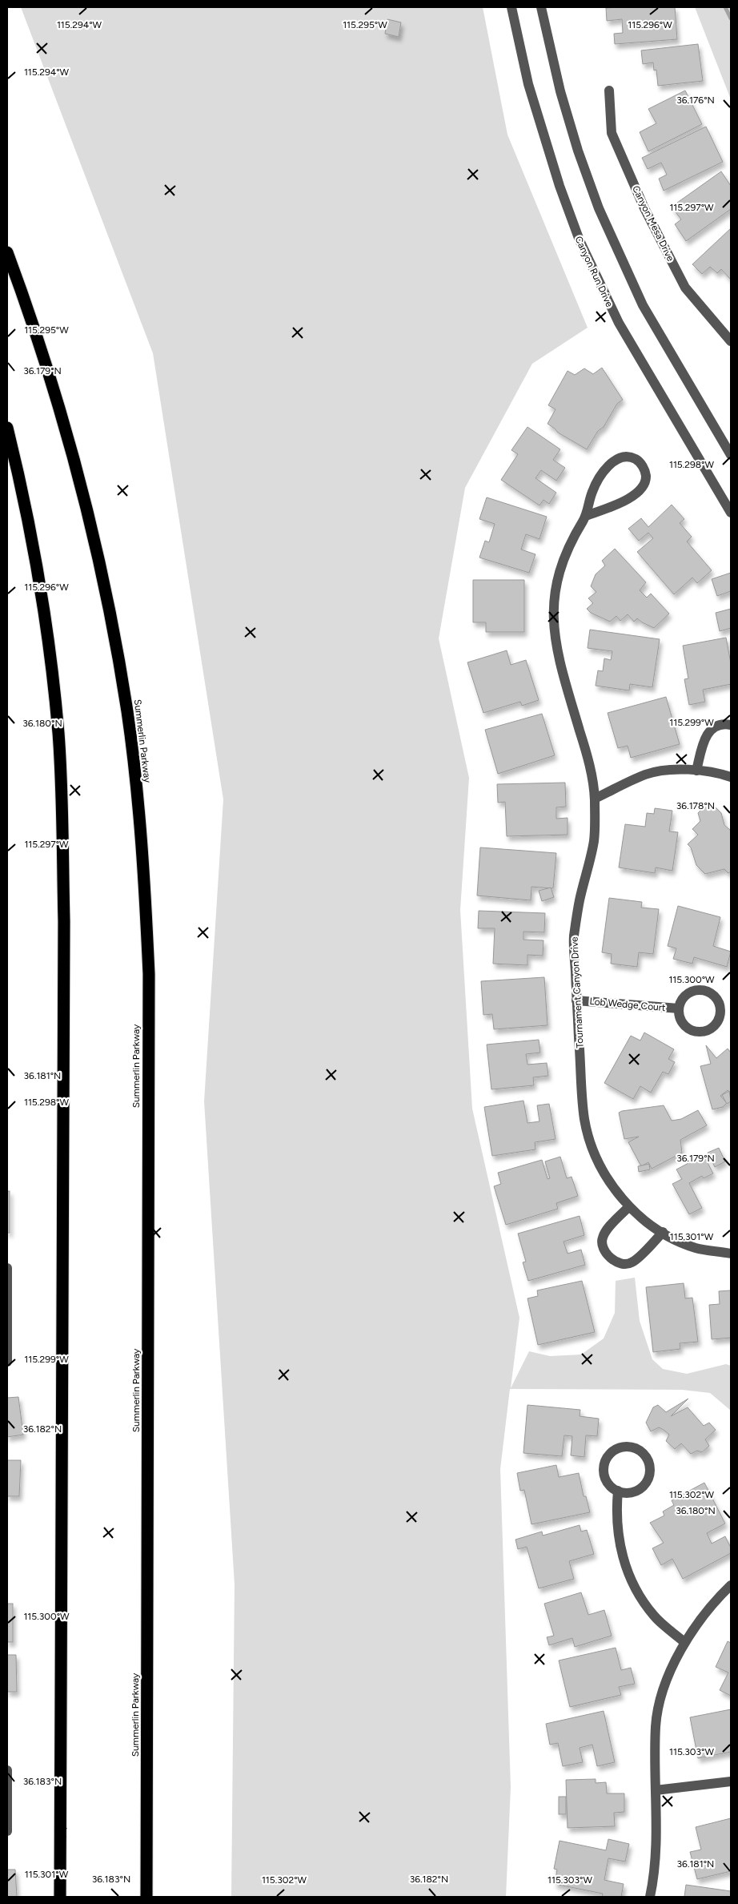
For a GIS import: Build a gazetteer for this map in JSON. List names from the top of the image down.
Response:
{
  "streets": {
    "highway": ["Summerlin Parkway"],
    "street": [
      "Canyon Mesa Drive",
      "Canyon Run Drive",
      "Tournament Canyon Drive",
      "Lob Wedge Court"
    ]
  },
  "crossings": [
    ["Tournament Canyon Drive", "Lob Wedge Court"]
  ],
  "coordinates": [
    "115.294°W",
    "115.295°W",
    "115.296°W",
    "36.176°N",
    "115.297°W",
    "36.179°N",
    "115.298°W",
    "115.299°W",
    "36.180°N",
    "36.178°N",
    "115.300°W",
    "36.181°N",
    "115.301°W",
    "36.182°N",
    "115.302°W",
    "115.303°W",
    "36.183°N"
  ]
}
